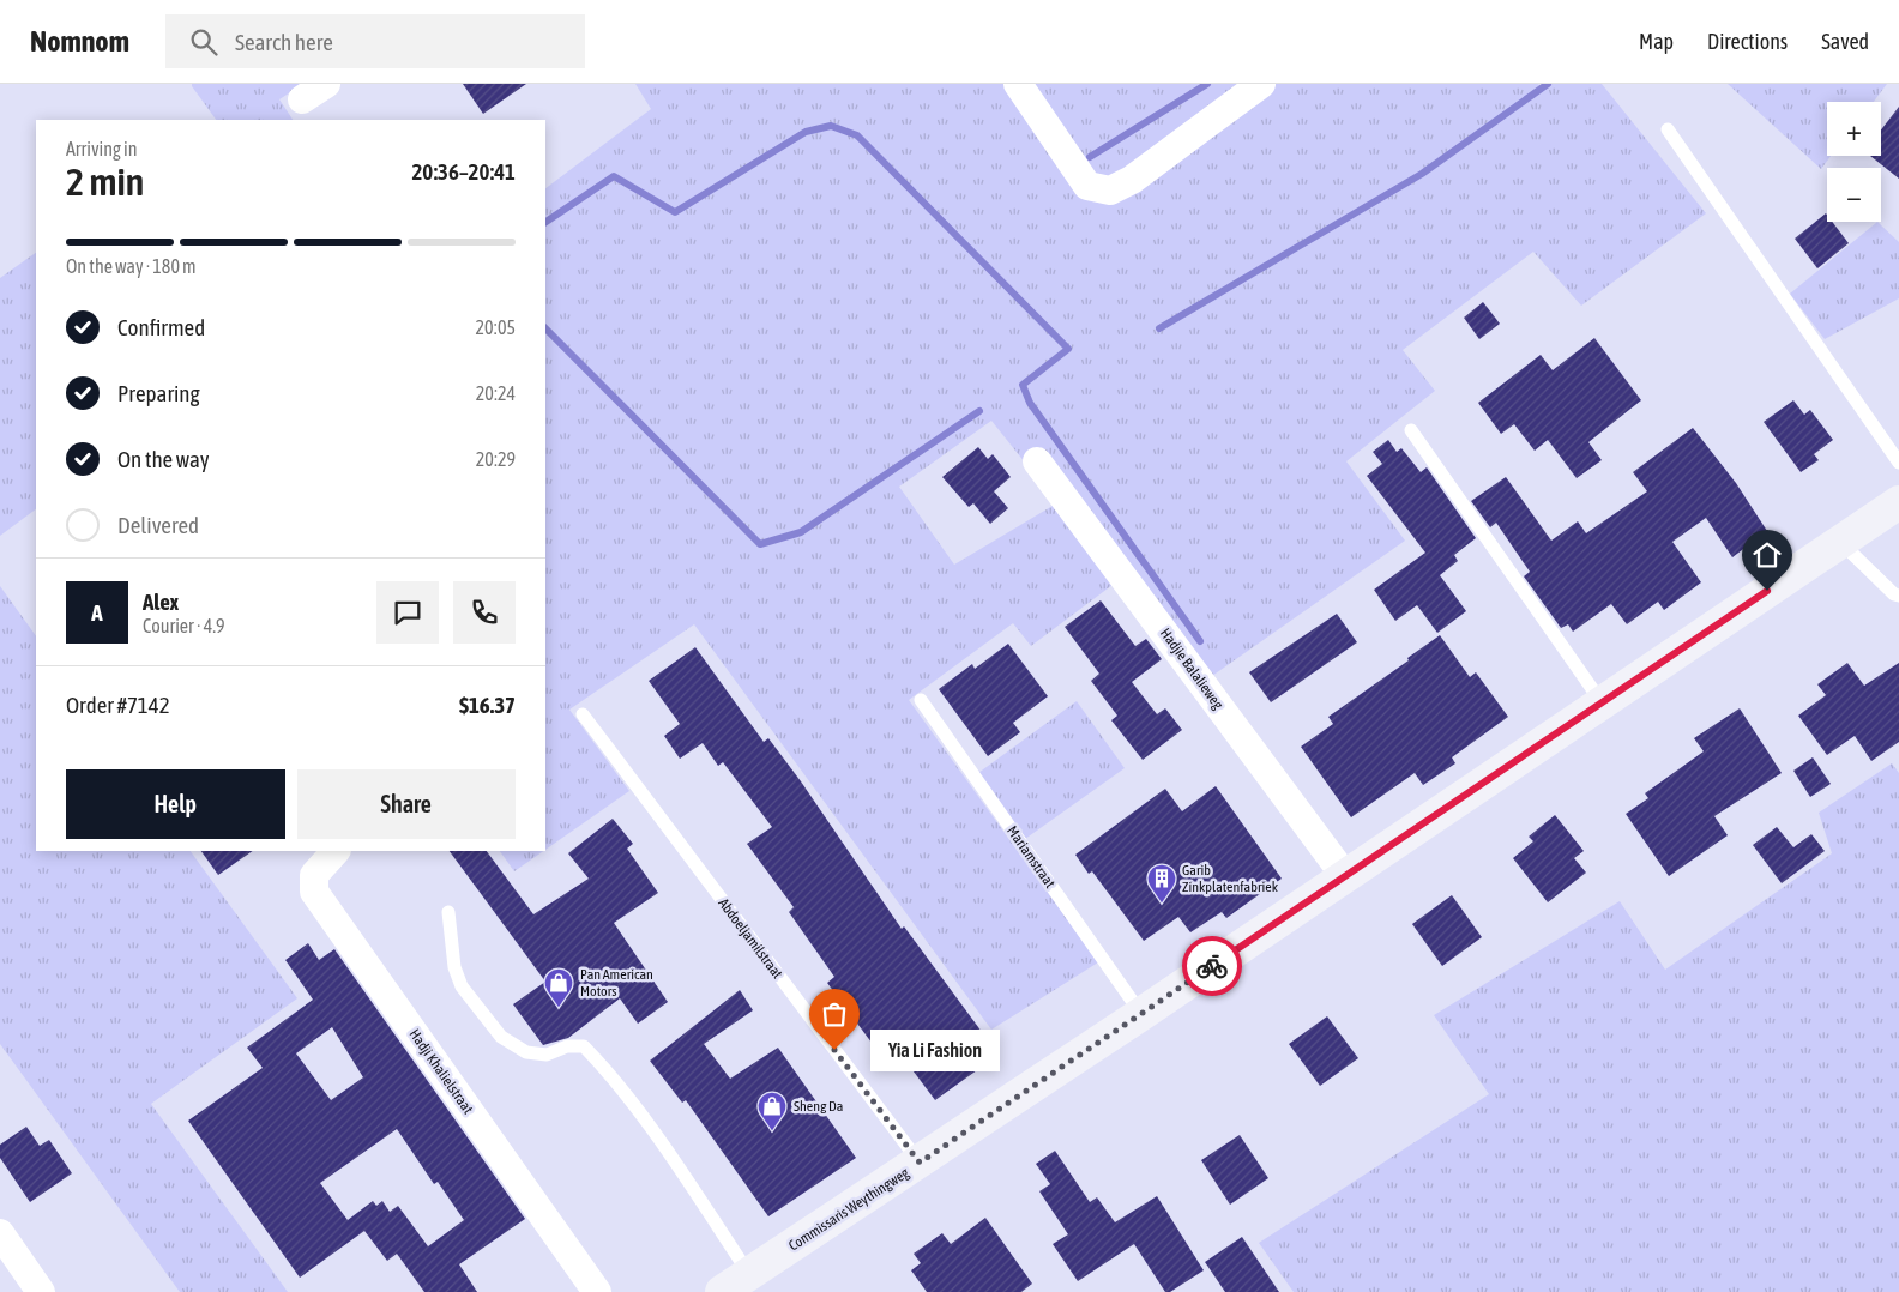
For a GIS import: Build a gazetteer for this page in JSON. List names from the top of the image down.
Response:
{
  "streets": {
    "main road": ["Commissaris Weythingweg"],
    "street": ["Hadjie Balalieweg", "Hadji Khalielstraat"],
    "lane": ["Mariamstraat", "Abdoeljamilstraat"]
  },
  "crossings": [
    ["Hadjie Balalieweg", "Commissaris Weythingweg"],
    ["Mariamstraat", "Commissaris Weythingweg"],
    ["Abdoeljamilstraat", "Commissaris Weythingweg"]
  ],
  "places": {
    "building": ["Garib Zinkplatenfabriek"],
    "shop": ["Pan American Motors", "Sheng Da"],
    "other": ["Yia Li Fashion"]
  },
  "page": {
    "header": "Nomnom",
    "search": "Search here",
    "nav": ["Map", "Directions", "Saved"],
    "map_buttons": ["+", "−"],
    "heading": ["2 min", "Arriving in", "20:36–20:41"],
    "panel": [
      "Alex",
      "Courier · 4.9",
      "Order #7142",
      "$16.37"
    ],
    "bar": "On the way · 180 m",
    "list": [
      ["Confirmed", "20:05"],
      ["Preparing", "20:24"],
      ["On the way", "20:29"],
      "Delivered"
    ],
    "round": "A",
    "buttons": ["Help", "Share"],
    "bubble": "Yia Li Fashion"
  }
}
